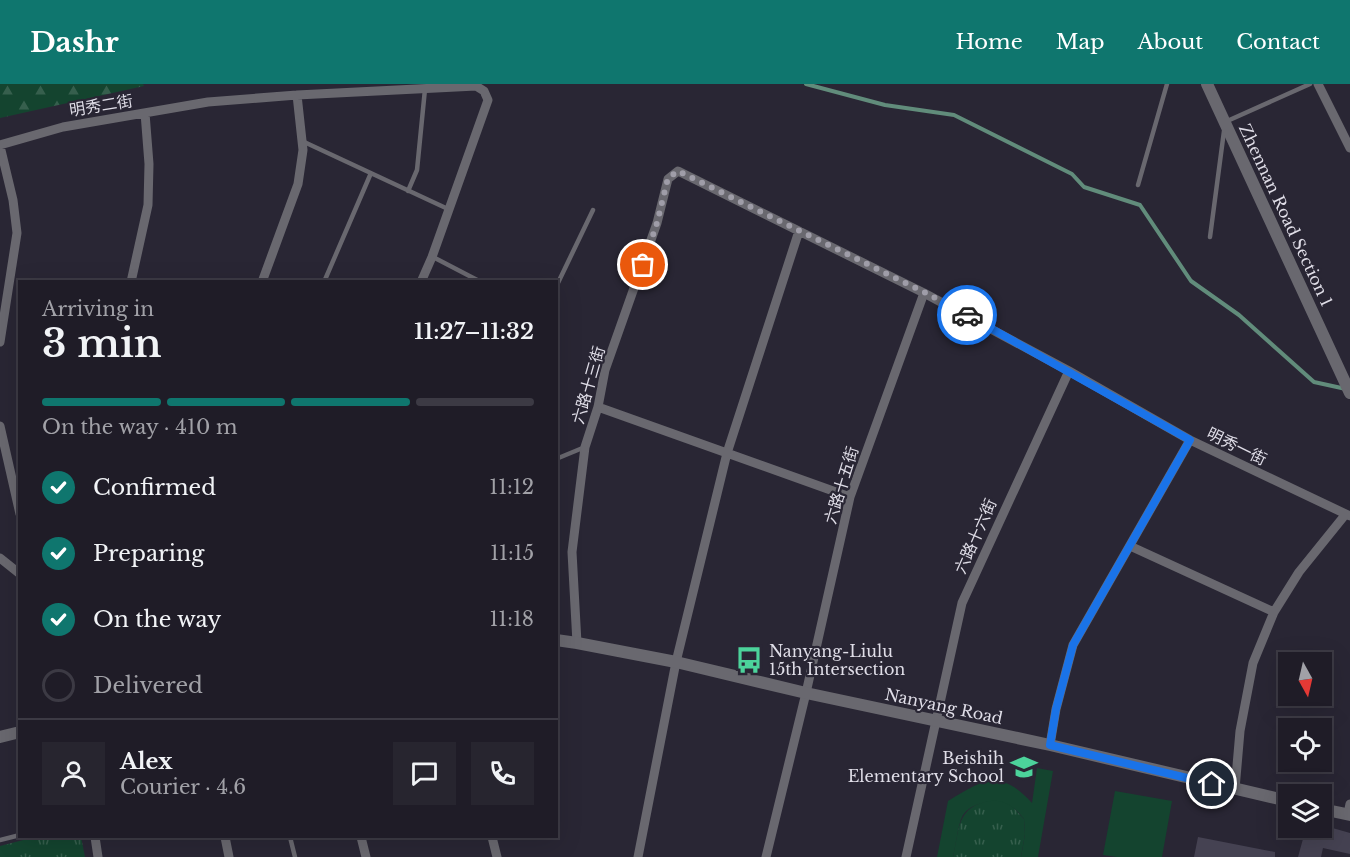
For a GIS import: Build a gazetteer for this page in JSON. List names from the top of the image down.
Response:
{
  "streets": {
    "street": [
      "明秀二街",
      "Zhennan Road Section 1",
      "六路十三街",
      "明秀一街",
      "六路十五街",
      "六路十六街",
      "Nanyang Road"
    ]
  },
  "crossings": [
    ["六路十三街", "明秀一街"],
    ["六路十三街", "Nanyang Road"],
    ["明秀一街", "六路十五街"],
    ["明秀一街", "六路十六街"],
    ["六路十五街", "Nanyang Road"],
    ["六路十六街", "Nanyang Road"]
  ],
  "places": {
    "bus stop": ["Nanyang-Liulu 15th Intersection"],
    "school or university": ["Beishih Elementary School"]
  },
  "north": "bottom",
  "page": {
    "header": "Dashr",
    "nav": [
      "Home",
      "Map",
      "About",
      "Contact"
    ],
    "heading": ["3 min", "Arriving in", "11:27–11:32"],
    "panel": ["Alex", "Courier · 4.6"],
    "bar": "On the way · 410 m",
    "list": [
      ["Confirmed", "11:12"],
      ["Preparing", "11:15"],
      ["On the way", "11:18"],
      "Delivered"
    ]
  }
}
